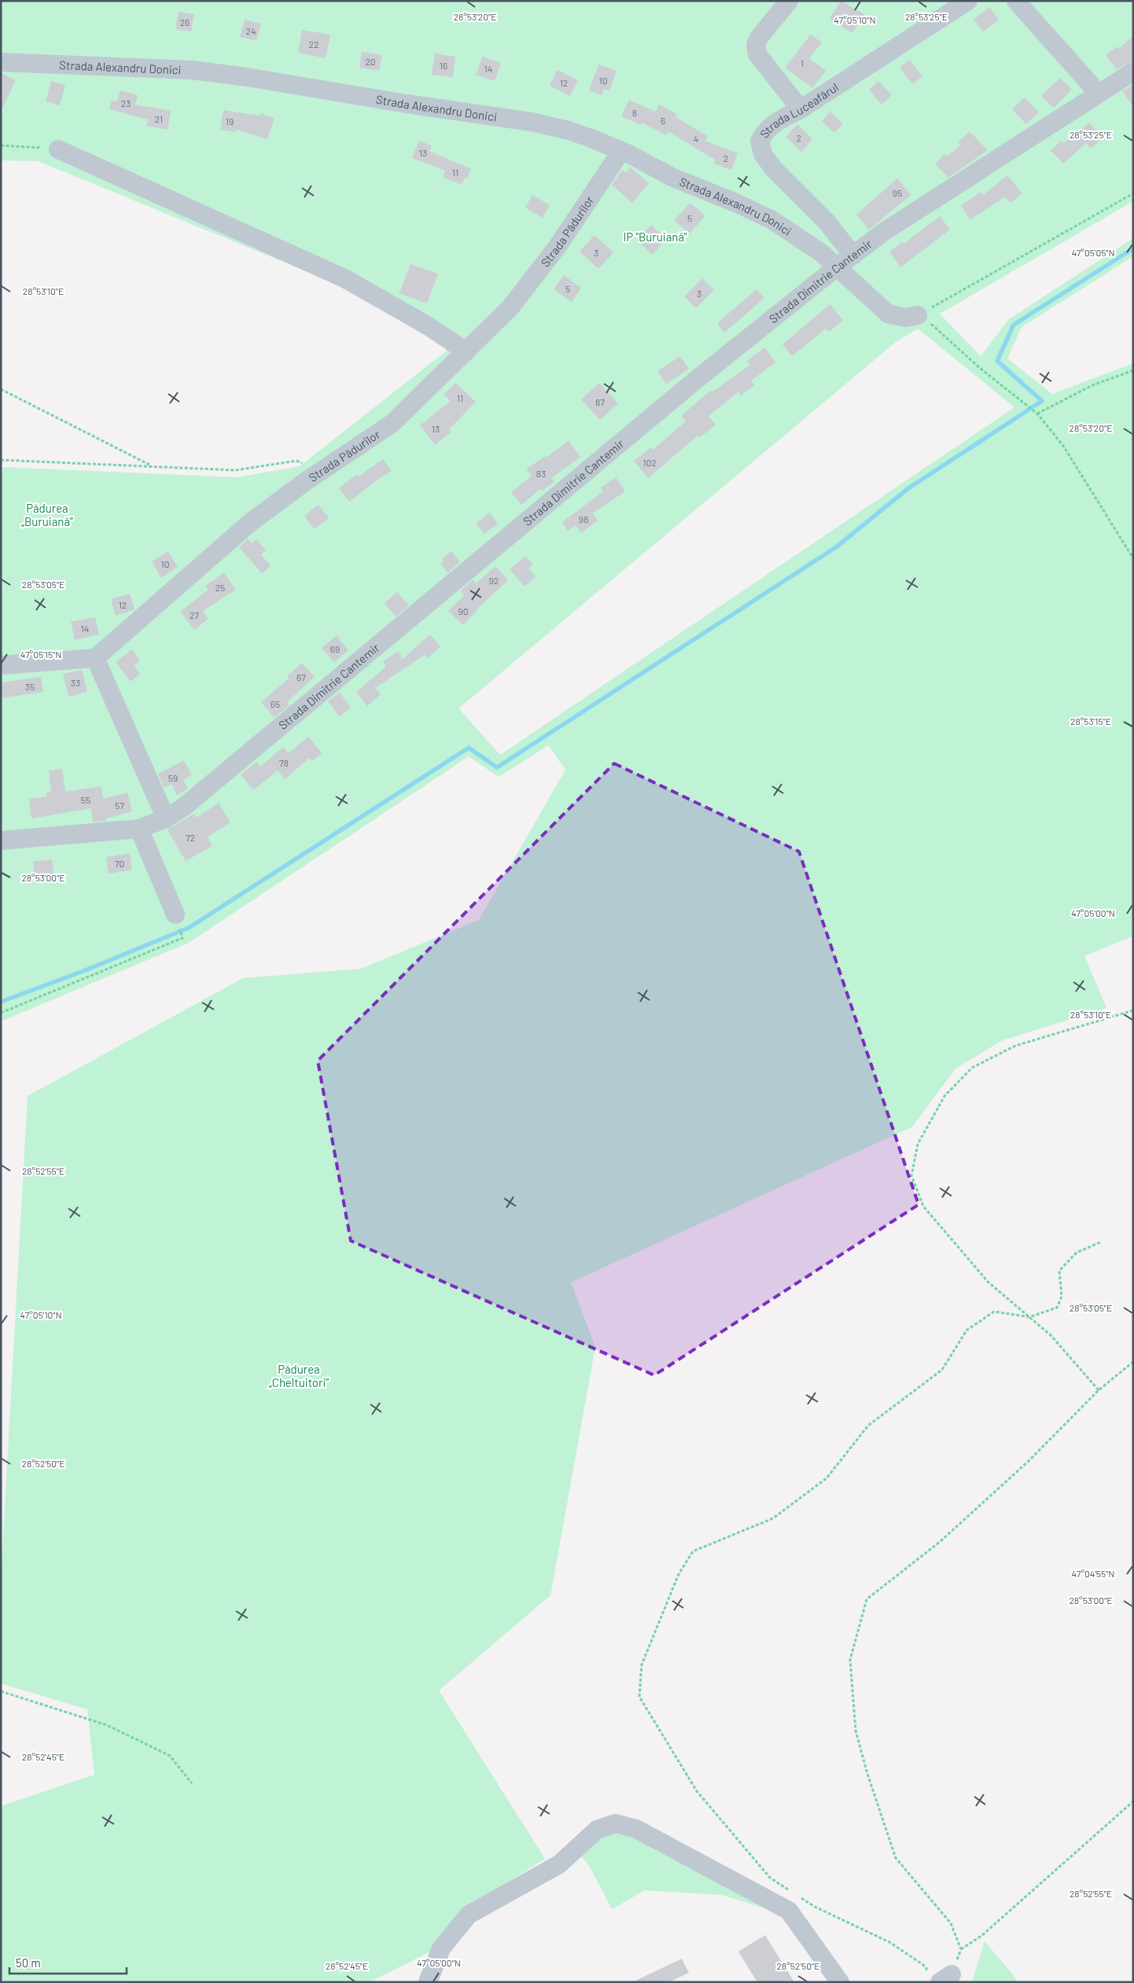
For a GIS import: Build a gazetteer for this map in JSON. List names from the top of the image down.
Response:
{
  "streets": {
    "street": [
      "Strada Alexandru Donici",
      "Strada Luceafărul",
      "Strada Pădurilor",
      "Strada Dimitrie Cantemir"
    ]
  },
  "crossings": [
    ["Strada Alexandru Donici", "Strada Pădurilor"],
    ["Strada Alexandru Donici", "Strada Dimitrie Cantemir"],
    ["Strada Luceafărul", "Strada Dimitrie Cantemir"]
  ],
  "parks": ["IP \"Buruiană\"", "Pădurea „Buruiană”", "Pădurea „Cheltuitori”"],
  "house_numbers": [
    "26",
    "24",
    "22",
    "20",
    "1",
    "16",
    "14",
    "10",
    "12",
    "23",
    "8",
    "21",
    "6",
    "19",
    "2",
    "4",
    "13",
    "2",
    "11",
    "95",
    "5",
    "3",
    "5",
    "3",
    "11",
    "87",
    "13",
    "102",
    "83",
    "98",
    "10",
    "92",
    "25",
    "12",
    "90",
    "27",
    "14",
    "69",
    "67",
    "33",
    "35",
    "65",
    "78",
    "59",
    "55",
    "57",
    "72",
    "70"
  ],
  "scale_bar": "50 m",
  "coordinates": [
    "28°53'20\"E",
    "28°53'25\"E",
    "47°05'10\"N",
    "47°05'05\"N",
    "28°53'10\"E",
    "28°53'05\"E",
    "47°05'15\"N",
    "28°53'15\"E",
    "28°53'00\"E",
    "47°05'00\"N",
    "28°52'55\"E",
    "28°52'50\"E",
    "47°04'55\"N",
    "28°52'45\"E"
  ]
}
